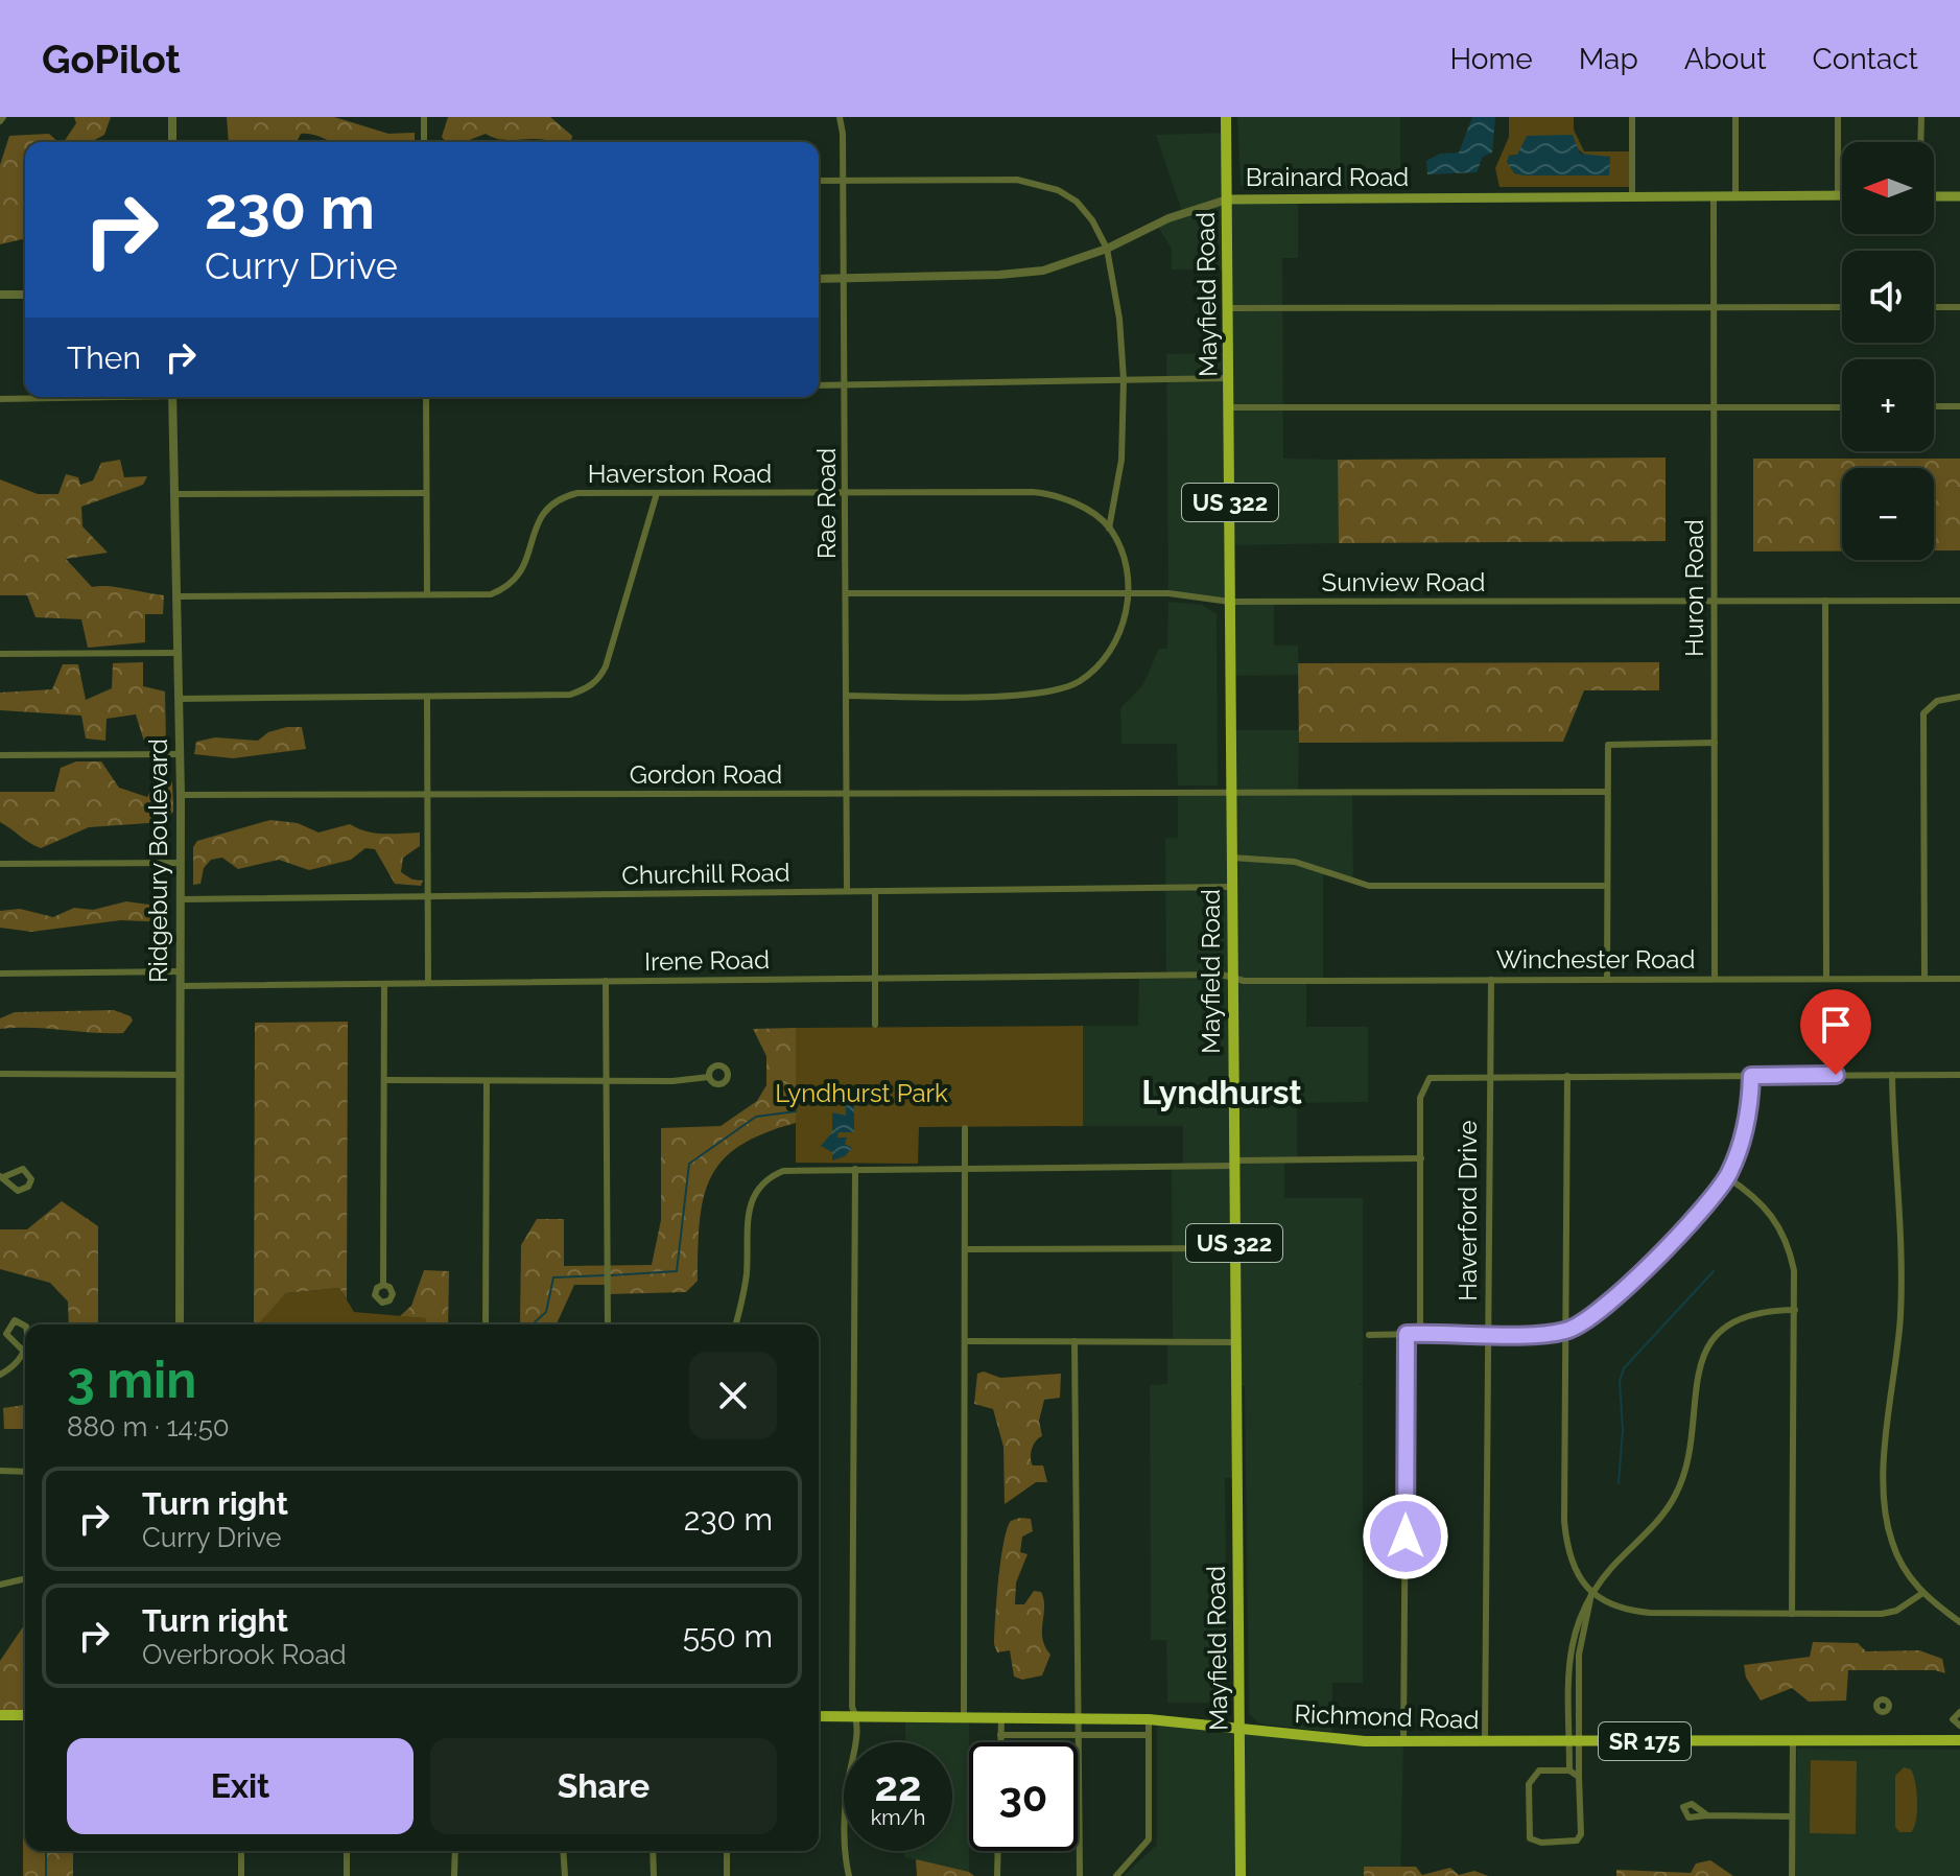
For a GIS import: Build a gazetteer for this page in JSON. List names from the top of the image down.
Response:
{
  "streets": {
    "main road": [
      "Brainard Road",
      "Mayfield Road",
      "US 322",
      "Richmond Road",
      "SR 175"
    ],
    "street": [
      "Haverston Road",
      "Rae Road",
      "Sunview Road",
      "Huron Road",
      "Gordon Road",
      "Ridgebury Boulevard",
      "Churchill Road",
      "Winchester Road",
      "Irene Road",
      "Haverford Drive"
    ]
  },
  "crossings": [
    ["Brainard Road", "Mayfield Road"],
    ["Brainard Road", "Rae Road"],
    ["Brainard Road", "Huron Road"],
    ["Mayfield Road", "Sunview Road"],
    ["Mayfield Road", "Gordon Road"],
    ["Mayfield Road", "Churchill Road"],
    ["Mayfield Road", "Winchester Road"],
    ["Mayfield Road", "Irene Road"],
    ["Mayfield Road", "Richmond Road"],
    ["Haverston Road", "Rae Road"],
    ["Haverston Road", "Ridgebury Boulevard"],
    ["Rae Road", "Sunview Road"],
    ["Rae Road", "Gordon Road"],
    ["Rae Road", "Churchill Road"],
    ["Sunview Road", "Huron Road"],
    ["Huron Road", "Winchester Road"],
    ["Gordon Road", "Ridgebury Boulevard"],
    ["Ridgebury Boulevard", "Churchill Road"],
    ["Ridgebury Boulevard", "Irene Road"],
    ["Winchester Road", "Irene Road"],
    ["Winchester Road", "Haverford Drive"],
    ["Haverford Drive", "Richmond Road"]
  ],
  "districts": ["Lyndhurst"],
  "parks": ["Lyndhurst Park"],
  "north": "left",
  "page": {
    "header": "GoPilot",
    "nav": [
      "Home",
      "Map",
      "About",
      "Contact"
    ],
    "map_buttons": ["+", "−"],
    "turn": ["230 m", "Curry Drive"],
    "then": "Then",
    "heading": ["3 min", "880 m · 14:50"],
    "list": [
      {
        "name": "Turn right",
        "note": "Curry Drive",
        "value": "230 m"
      },
      {
        "name": "Turn right",
        "note": "Overbrook Road",
        "value": "550 m"
      }
    ],
    "buttons": ["Exit", "Share"],
    "speed": "22 km/h",
    "limit": "30"
  }
}
